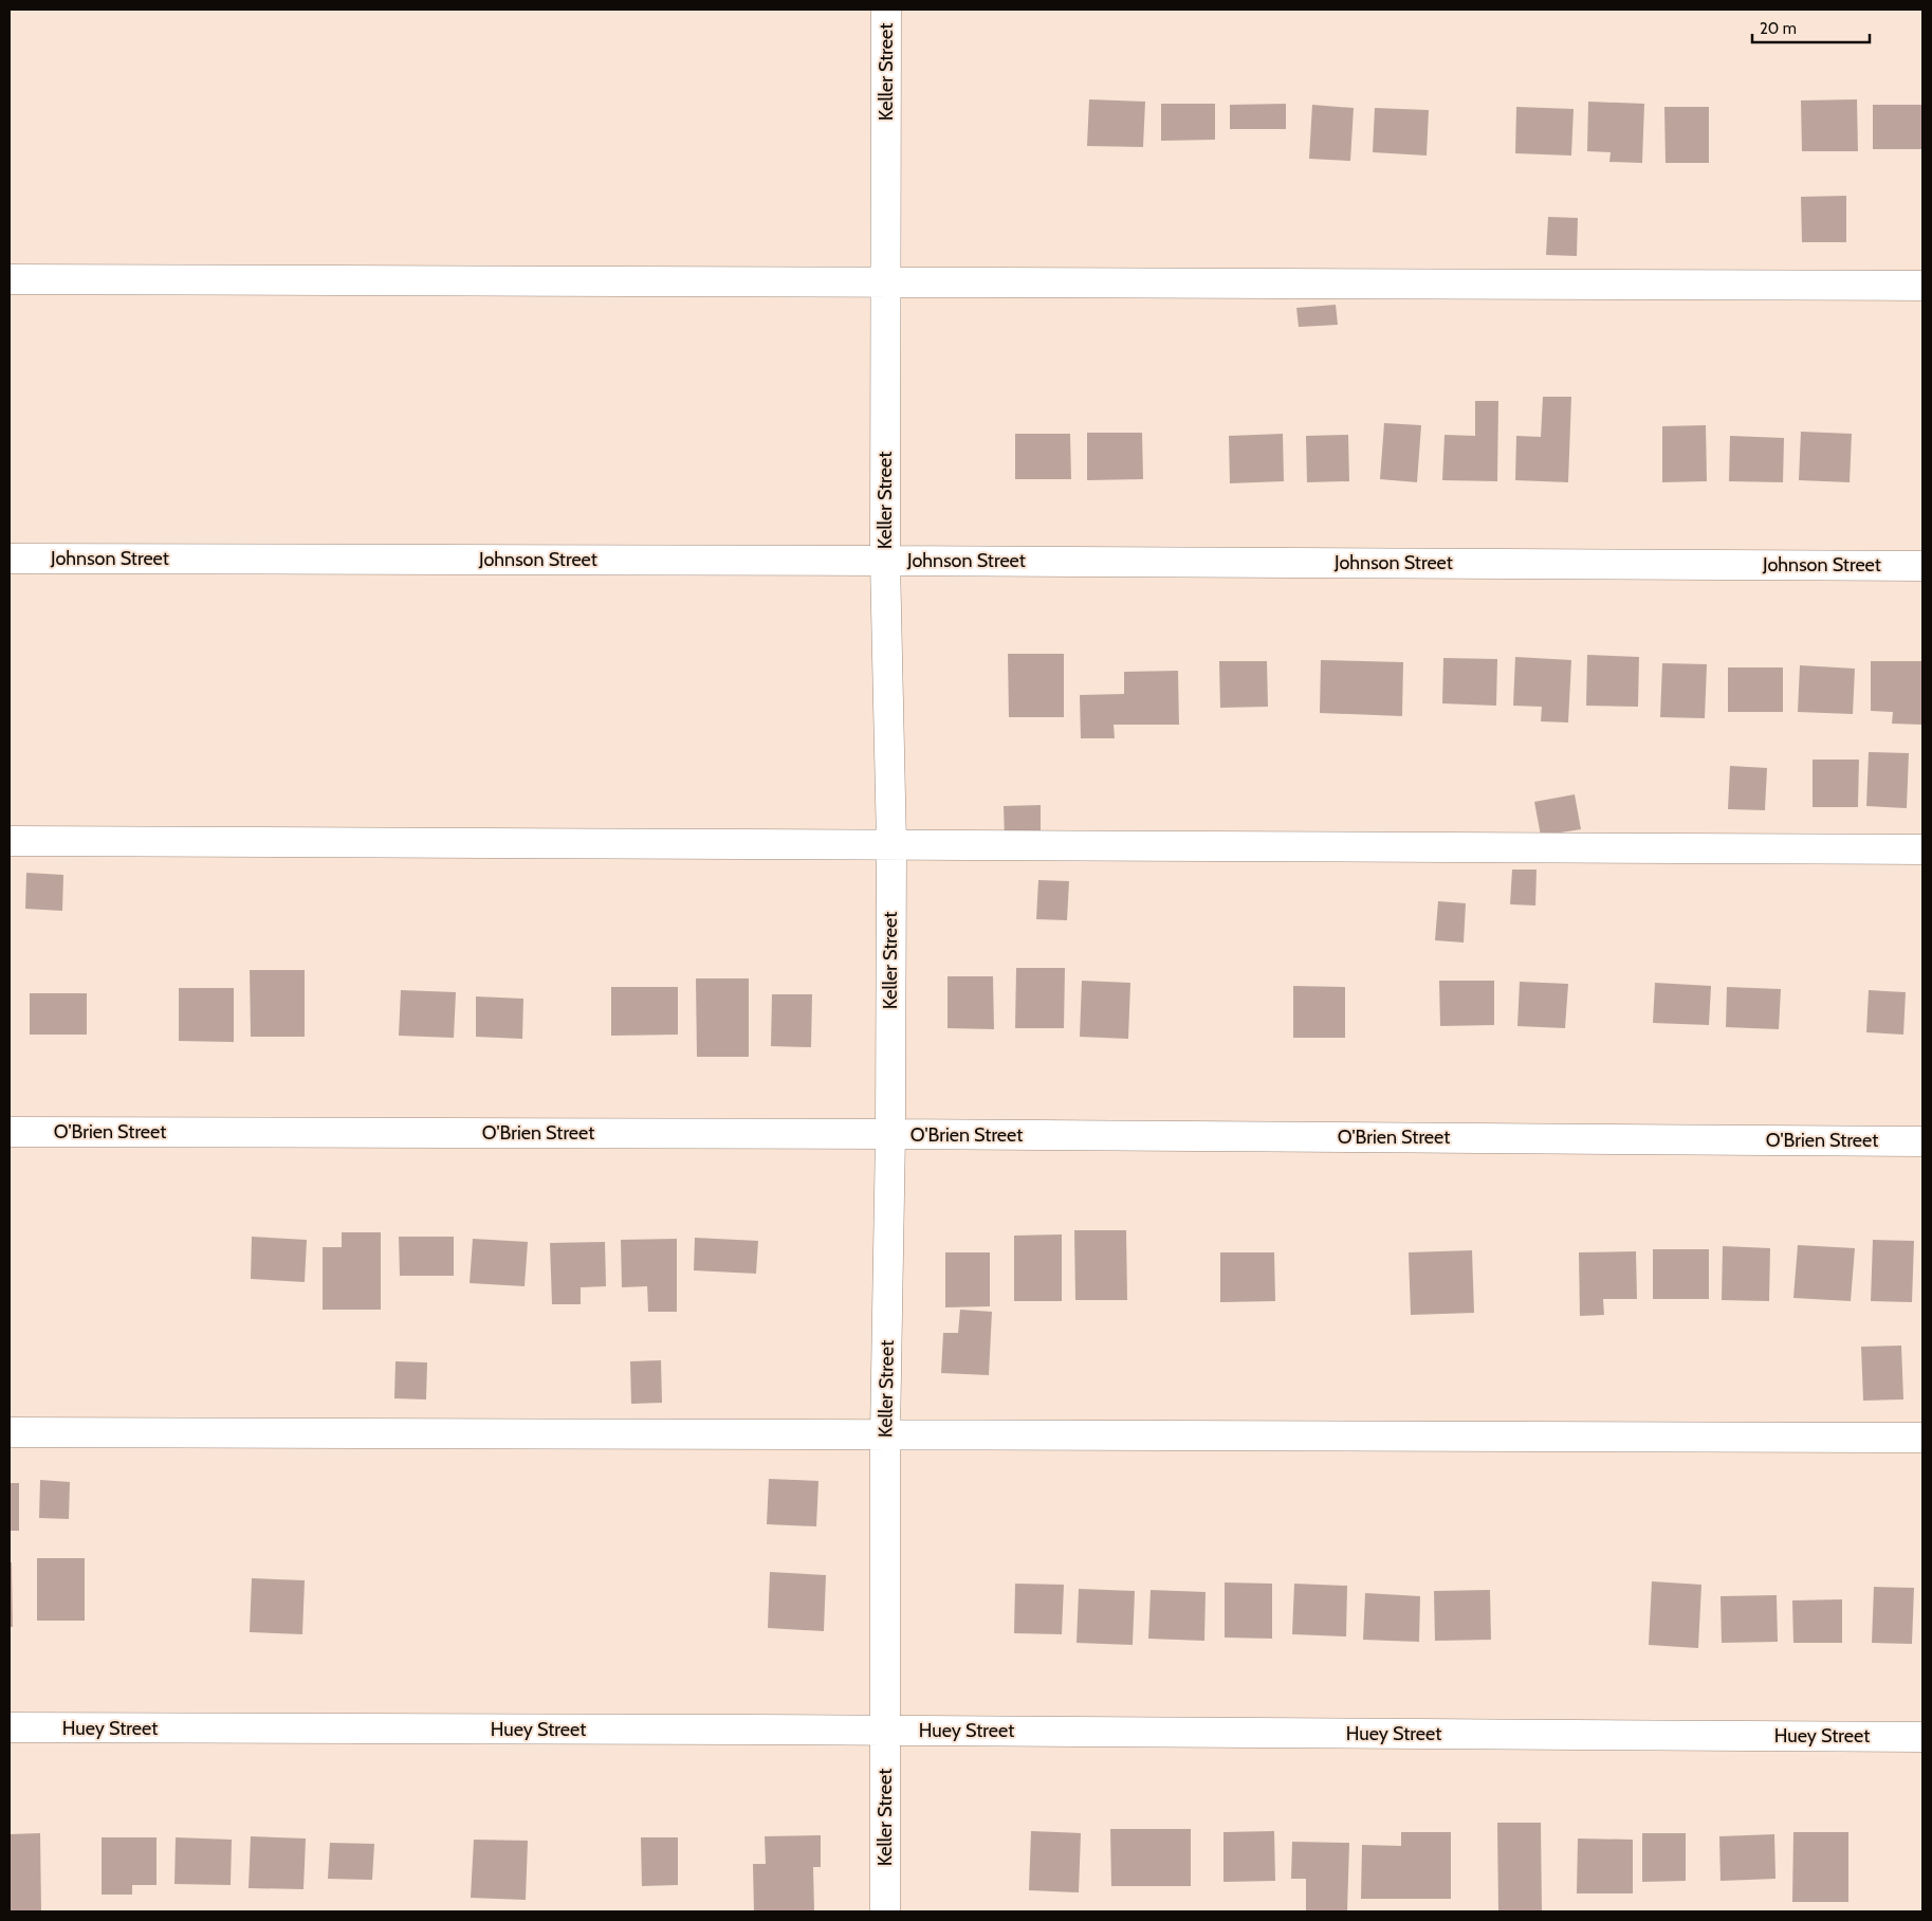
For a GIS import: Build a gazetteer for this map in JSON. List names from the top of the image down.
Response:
{
  "streets": {
    "street": [
      "Keller Street",
      "Johnson Street",
      "O'Brien Street",
      "Huey Street"
    ]
  },
  "crossings": [
    ["Keller Street", "Johnson Street"],
    ["Keller Street", "O'Brien Street"],
    ["Keller Street", "Huey Street"]
  ],
  "scale_bar": "20 m"
}
